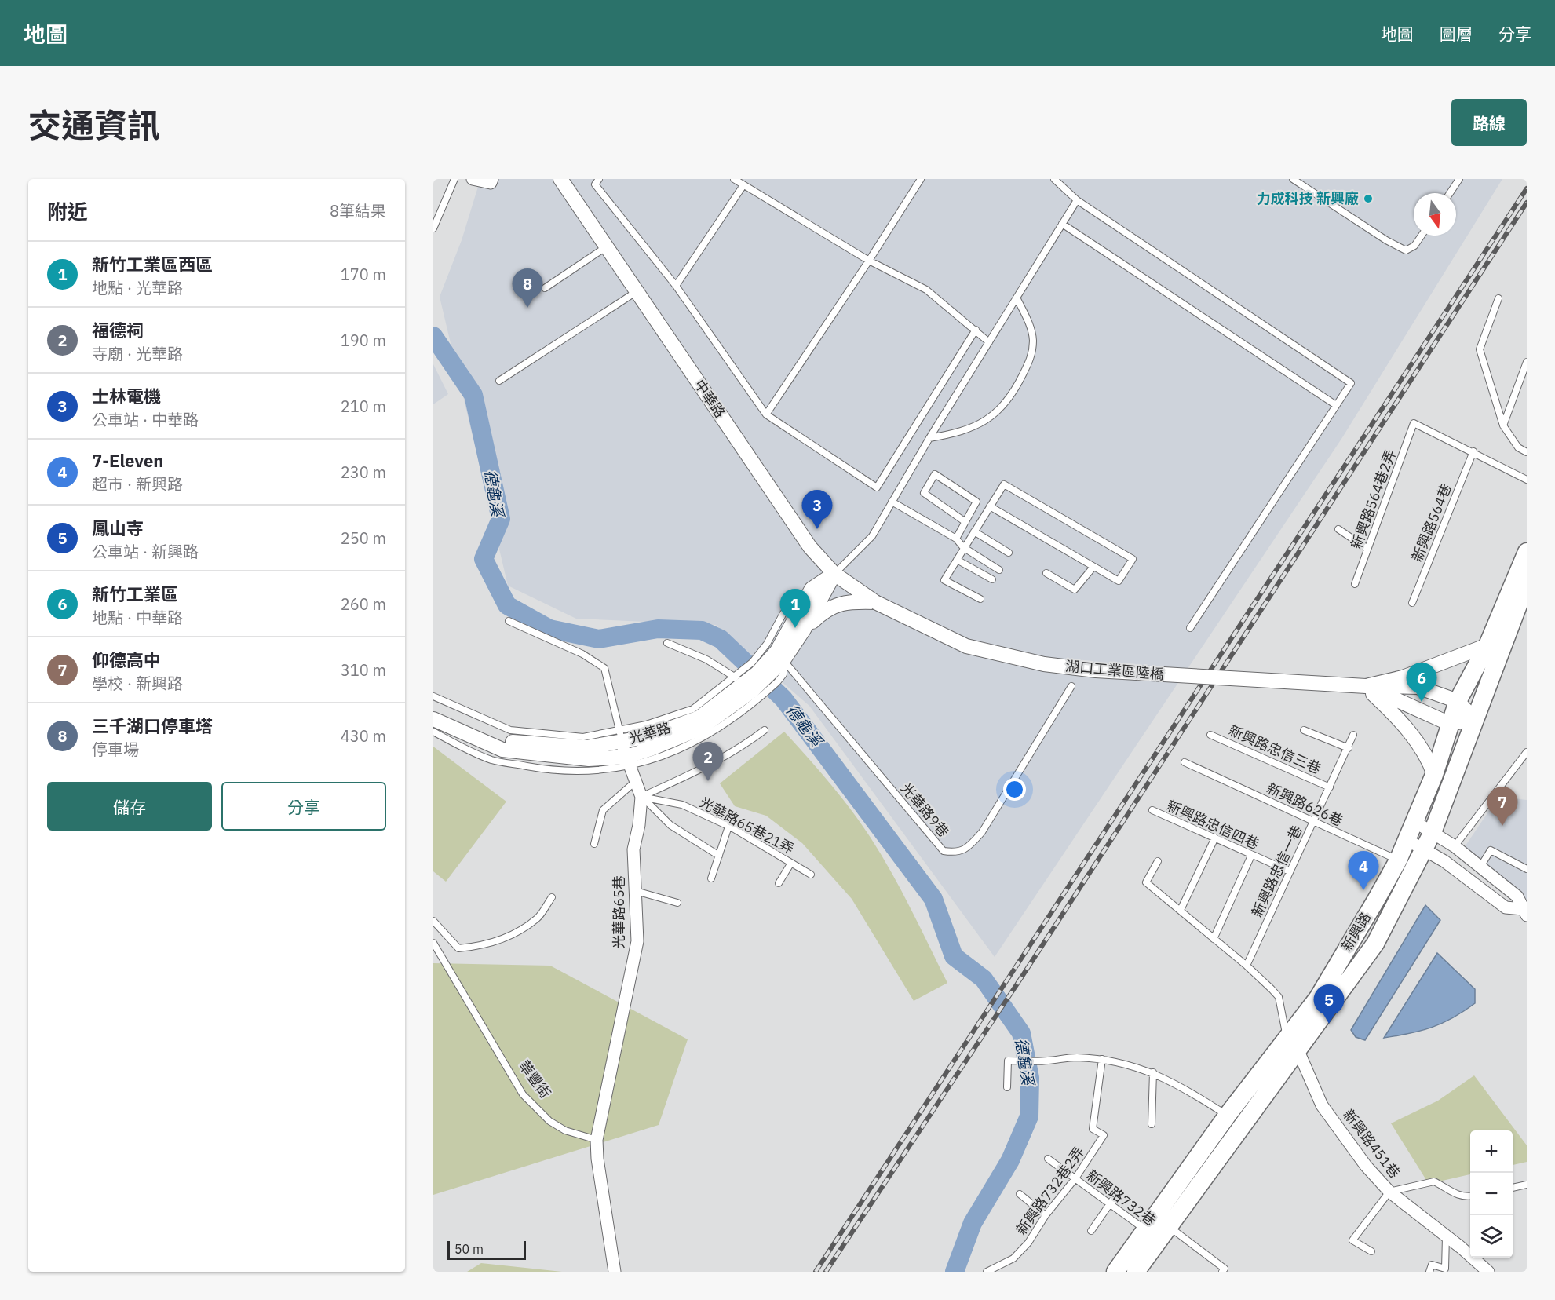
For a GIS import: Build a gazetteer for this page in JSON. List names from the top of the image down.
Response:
{
  "streets": {
    "main road": ["新興路"],
    "street": [
      "中華路",
      "湖口工業區陸橋",
      "光華路",
      "光華路65巷",
      "新興路451巷"
    ],
    "lane": [
      "新興路564巷2弄",
      "新興路564巷",
      "新興路忠信三巷",
      "新興路626巷",
      "光華路9巷",
      "新興路忠信四巷",
      "光華路65巷21弄",
      "新興路忠信一巷",
      "華豐街",
      "新興路732巷2弄",
      "新興路732巷"
    ]
  },
  "crossings": [
    ["中華路", "湖口工業區陸橋"],
    ["中華路", "光華路"],
    ["新興路564巷2弄", "新興路564巷"],
    ["光華路", "光華路9巷"],
    ["光華路", "光華路65巷"],
    ["新興路忠信三巷", "新興路忠信一巷"],
    ["新興路626巷", "新興路忠信一巷"],
    ["新興路626巷", "新興路"],
    ["新興路忠信四巷", "新興路忠信一巷"],
    ["光華路65巷21弄", "光華路65巷"],
    ["光華路65巷", "華豐街"],
    ["新興路", "新興路451巷"],
    ["新興路", "新興路732巷"],
    ["新興路732巷2弄", "新興路732巷"]
  ],
  "water": ["德龜溪"],
  "places": ["力成科技 新興廠"],
  "scale_bar": "50 m",
  "north": "bottom",
  "page": {
    "header": "地圖",
    "nav": ["地圖", "圖層", "分享"],
    "title": "交通資訊",
    "buttons": [
      "路線",
      ["儲存", "分享"]
    ],
    "heading": ["附近", "8筆結果"],
    "list": [
      {
        "mark": "1",
        "name": "新竹工業區西區",
        "note": "地點 · 光華路",
        "value": "170 m"
      },
      {
        "mark": "2",
        "name": "福德祠",
        "note": "寺廟 · 光華路",
        "value": "190 m"
      },
      {
        "mark": "3",
        "name": "士林電機",
        "note": "公車站 · 中華路",
        "value": "210 m"
      },
      {
        "mark": "4",
        "name": "7-Eleven",
        "note": "超市 · 新興路",
        "value": "230 m"
      },
      {
        "mark": "5",
        "name": "鳳山寺",
        "note": "公車站 · 新興路",
        "value": "250 m"
      },
      {
        "mark": "6",
        "name": "新竹工業區",
        "note": "地點 · 中華路",
        "value": "260 m"
      },
      {
        "mark": "7",
        "name": "仰德高中",
        "note": "學校 · 新興路",
        "value": "310 m"
      },
      {
        "mark": "8",
        "name": "三千湖口停車塔",
        "note": "停車場",
        "value": "430 m"
      }
    ],
    "pins": [
      "8",
      "3",
      "1",
      "6",
      "2",
      "7",
      "4",
      "5"
    ],
    "map_buttons": ["+", "−"],
    "scale": "50 m"
  }
}
